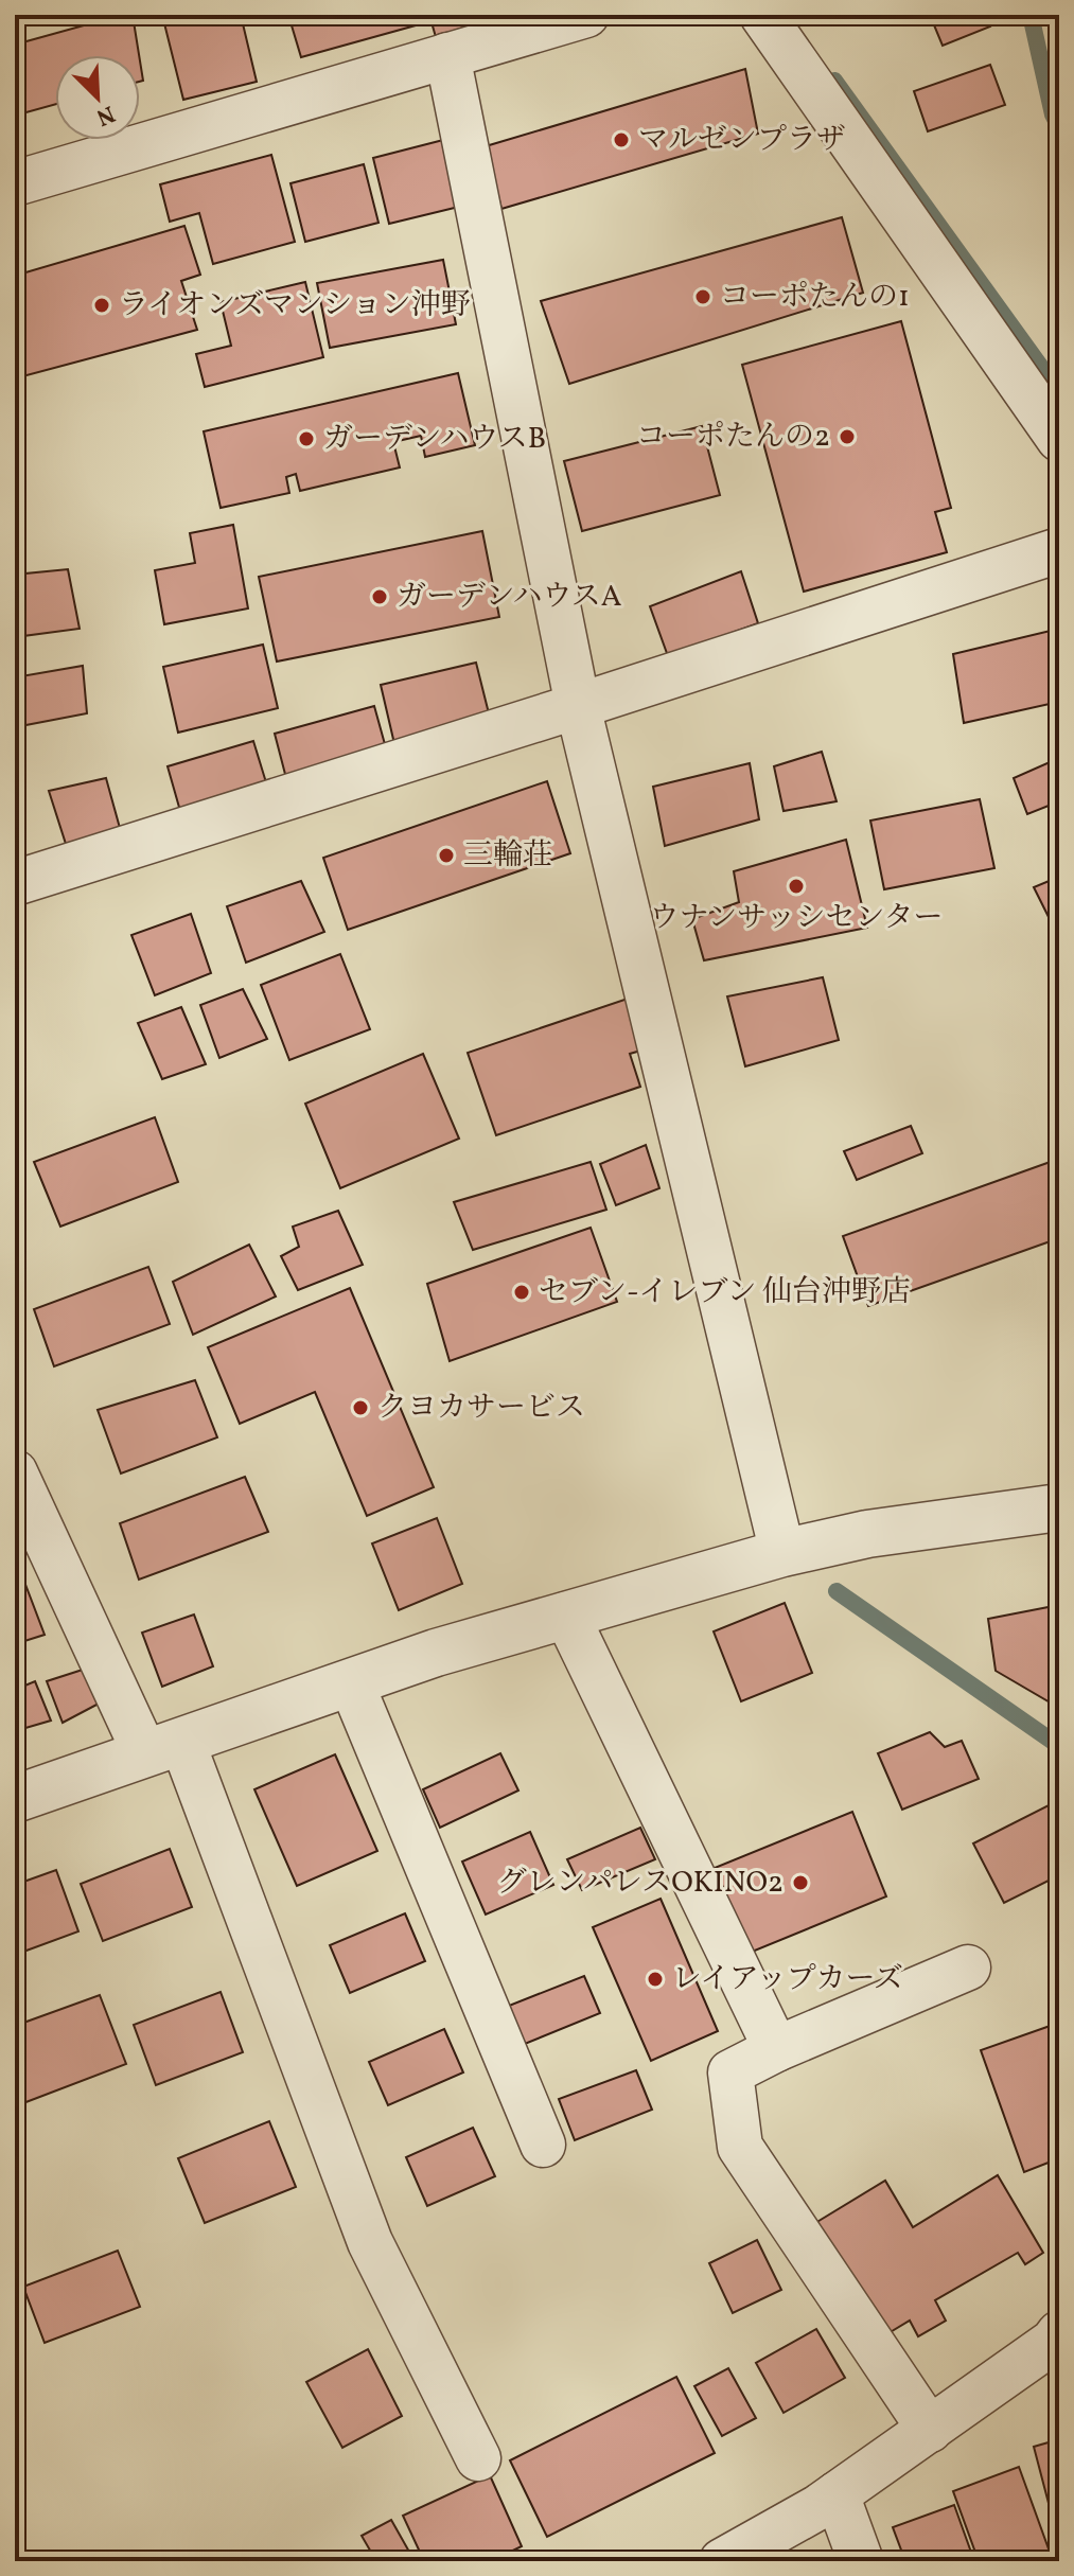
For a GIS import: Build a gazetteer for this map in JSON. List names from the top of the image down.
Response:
{
  "places": [
    "マルゼンプラザ",
    "コーポたんの1",
    "ライオンズマンション沖野",
    "コーポたんの2",
    "ガーデンハウスB",
    "ガーデンハウスA",
    "三輪荘",
    "ウナンサッシセンター",
    "セブン-イレブン 仙台沖野店",
    "クヨカサービス",
    "グレンパレスOKINO2",
    "レイアップカーズ"
  ],
  "north": "bottom right"
}
